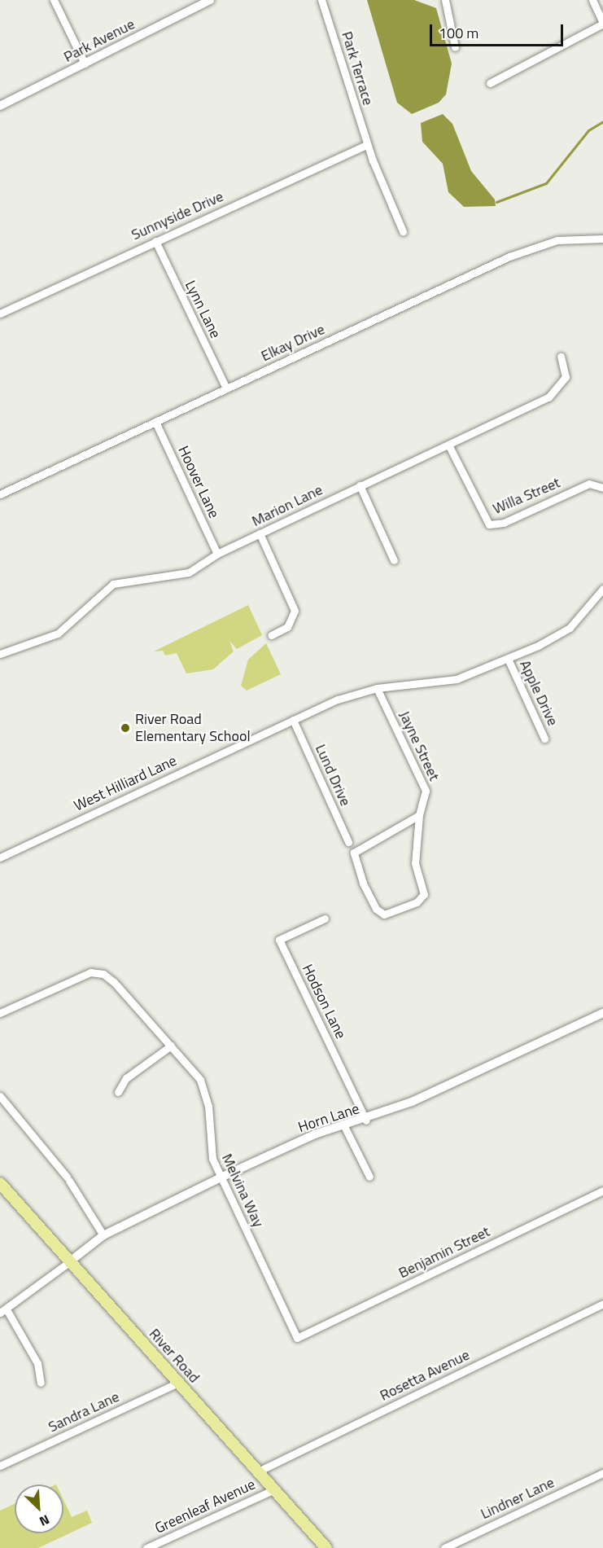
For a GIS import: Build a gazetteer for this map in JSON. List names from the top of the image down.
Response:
{
  "streets": {
    "main road": ["River Road"],
    "street": [
      "Park Avenue",
      "Park Terrace",
      "Sunnyside Drive",
      "Lynn Lane",
      "Elkay Drive",
      "Hoover Lane",
      "Willa Street",
      "Marion Lane",
      "Apple Drive",
      "Jayne Street",
      "Lund Drive",
      "West Hilliard Lane",
      "Hodson Lane",
      "Horn Lane",
      "Melvina Way",
      "Benjamin Street",
      "Rosetta Avenue",
      "Sandra Lane",
      "Lindner Lane",
      "Greenleaf Avenue"
    ]
  },
  "crossings": [
    ["Park Terrace", "Sunnyside Drive"],
    ["Sunnyside Drive", "Lynn Lane"],
    ["Lynn Lane", "Elkay Drive"],
    ["Elkay Drive", "Hoover Lane"],
    ["Hoover Lane", "Marion Lane"],
    ["Willa Street", "Marion Lane"],
    ["Apple Drive", "West Hilliard Lane"],
    ["Jayne Street", "West Hilliard Lane"],
    ["Lund Drive", "West Hilliard Lane"],
    ["Hodson Lane", "Horn Lane"],
    ["Horn Lane", "Melvina Way"],
    ["Horn Lane", "River Road"],
    ["Melvina Way", "Benjamin Street"],
    ["River Road", "Rosetta Avenue"],
    ["River Road", "Sandra Lane"],
    ["River Road", "Greenleaf Avenue"]
  ],
  "places": ["River Road Elementary School"],
  "scale_bar": "100 m",
  "north": "bottom right"
}
